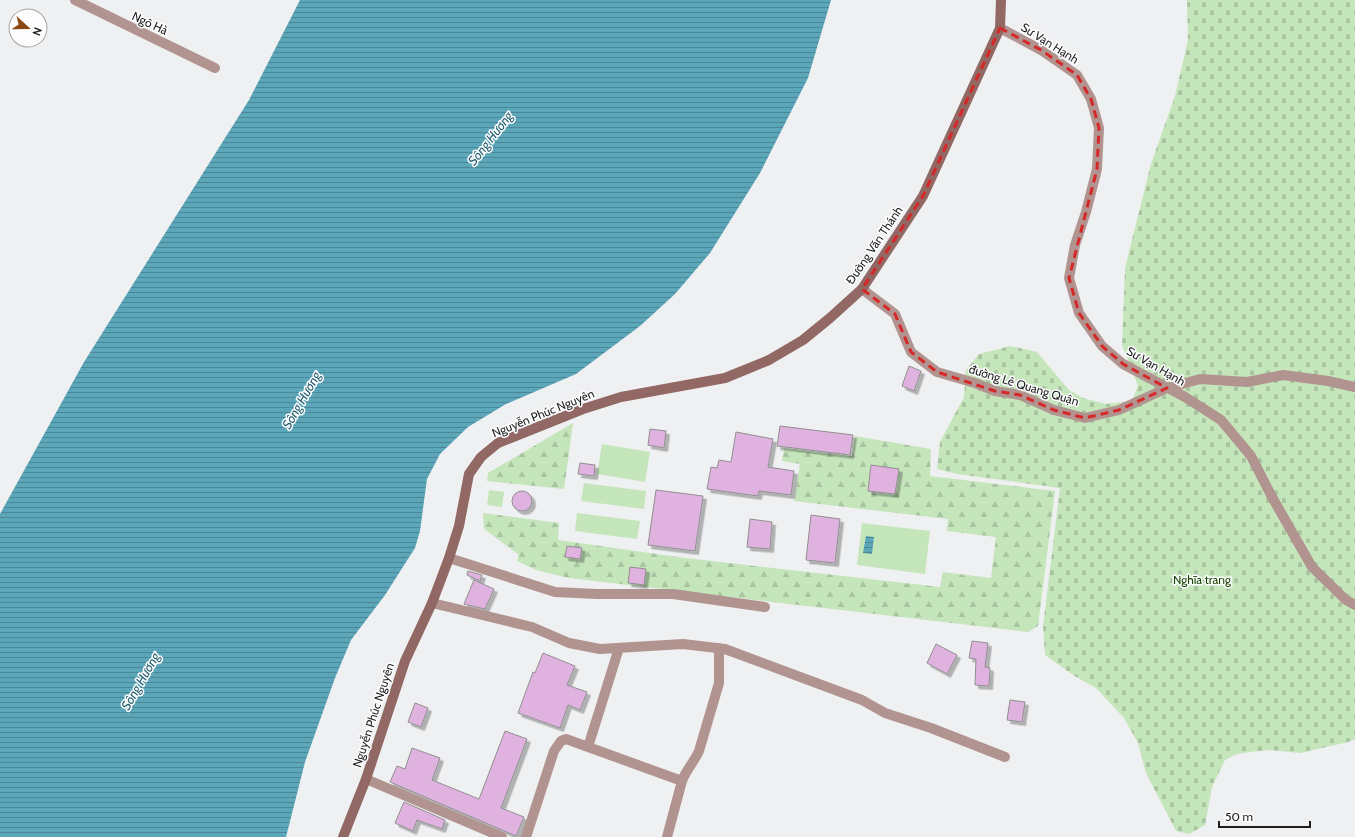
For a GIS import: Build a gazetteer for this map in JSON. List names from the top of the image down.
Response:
{
  "streets": {
    "main road": ["Đường Văn Thánh", "Nguyễn Phúc Nguyên"],
    "street": ["Ngô Hà", "Sư Vạn Hạnh", "đường Lê Quang Quận"]
  },
  "crossings": [
    ["Sư Vạn Hạnh", "Đường Văn Thánh"],
    ["Sư Vạn Hạnh", "đường Lê Quang Quận"],
    ["Đường Văn Thánh", "đường Lê Quang Quận"],
    ["Đường Văn Thánh", "Nguyễn Phúc Nguyên"]
  ],
  "water": ["Sông Hương"],
  "parks": ["Nghĩa trang"],
  "scale_bar": "50 m",
  "north": "right"
}
